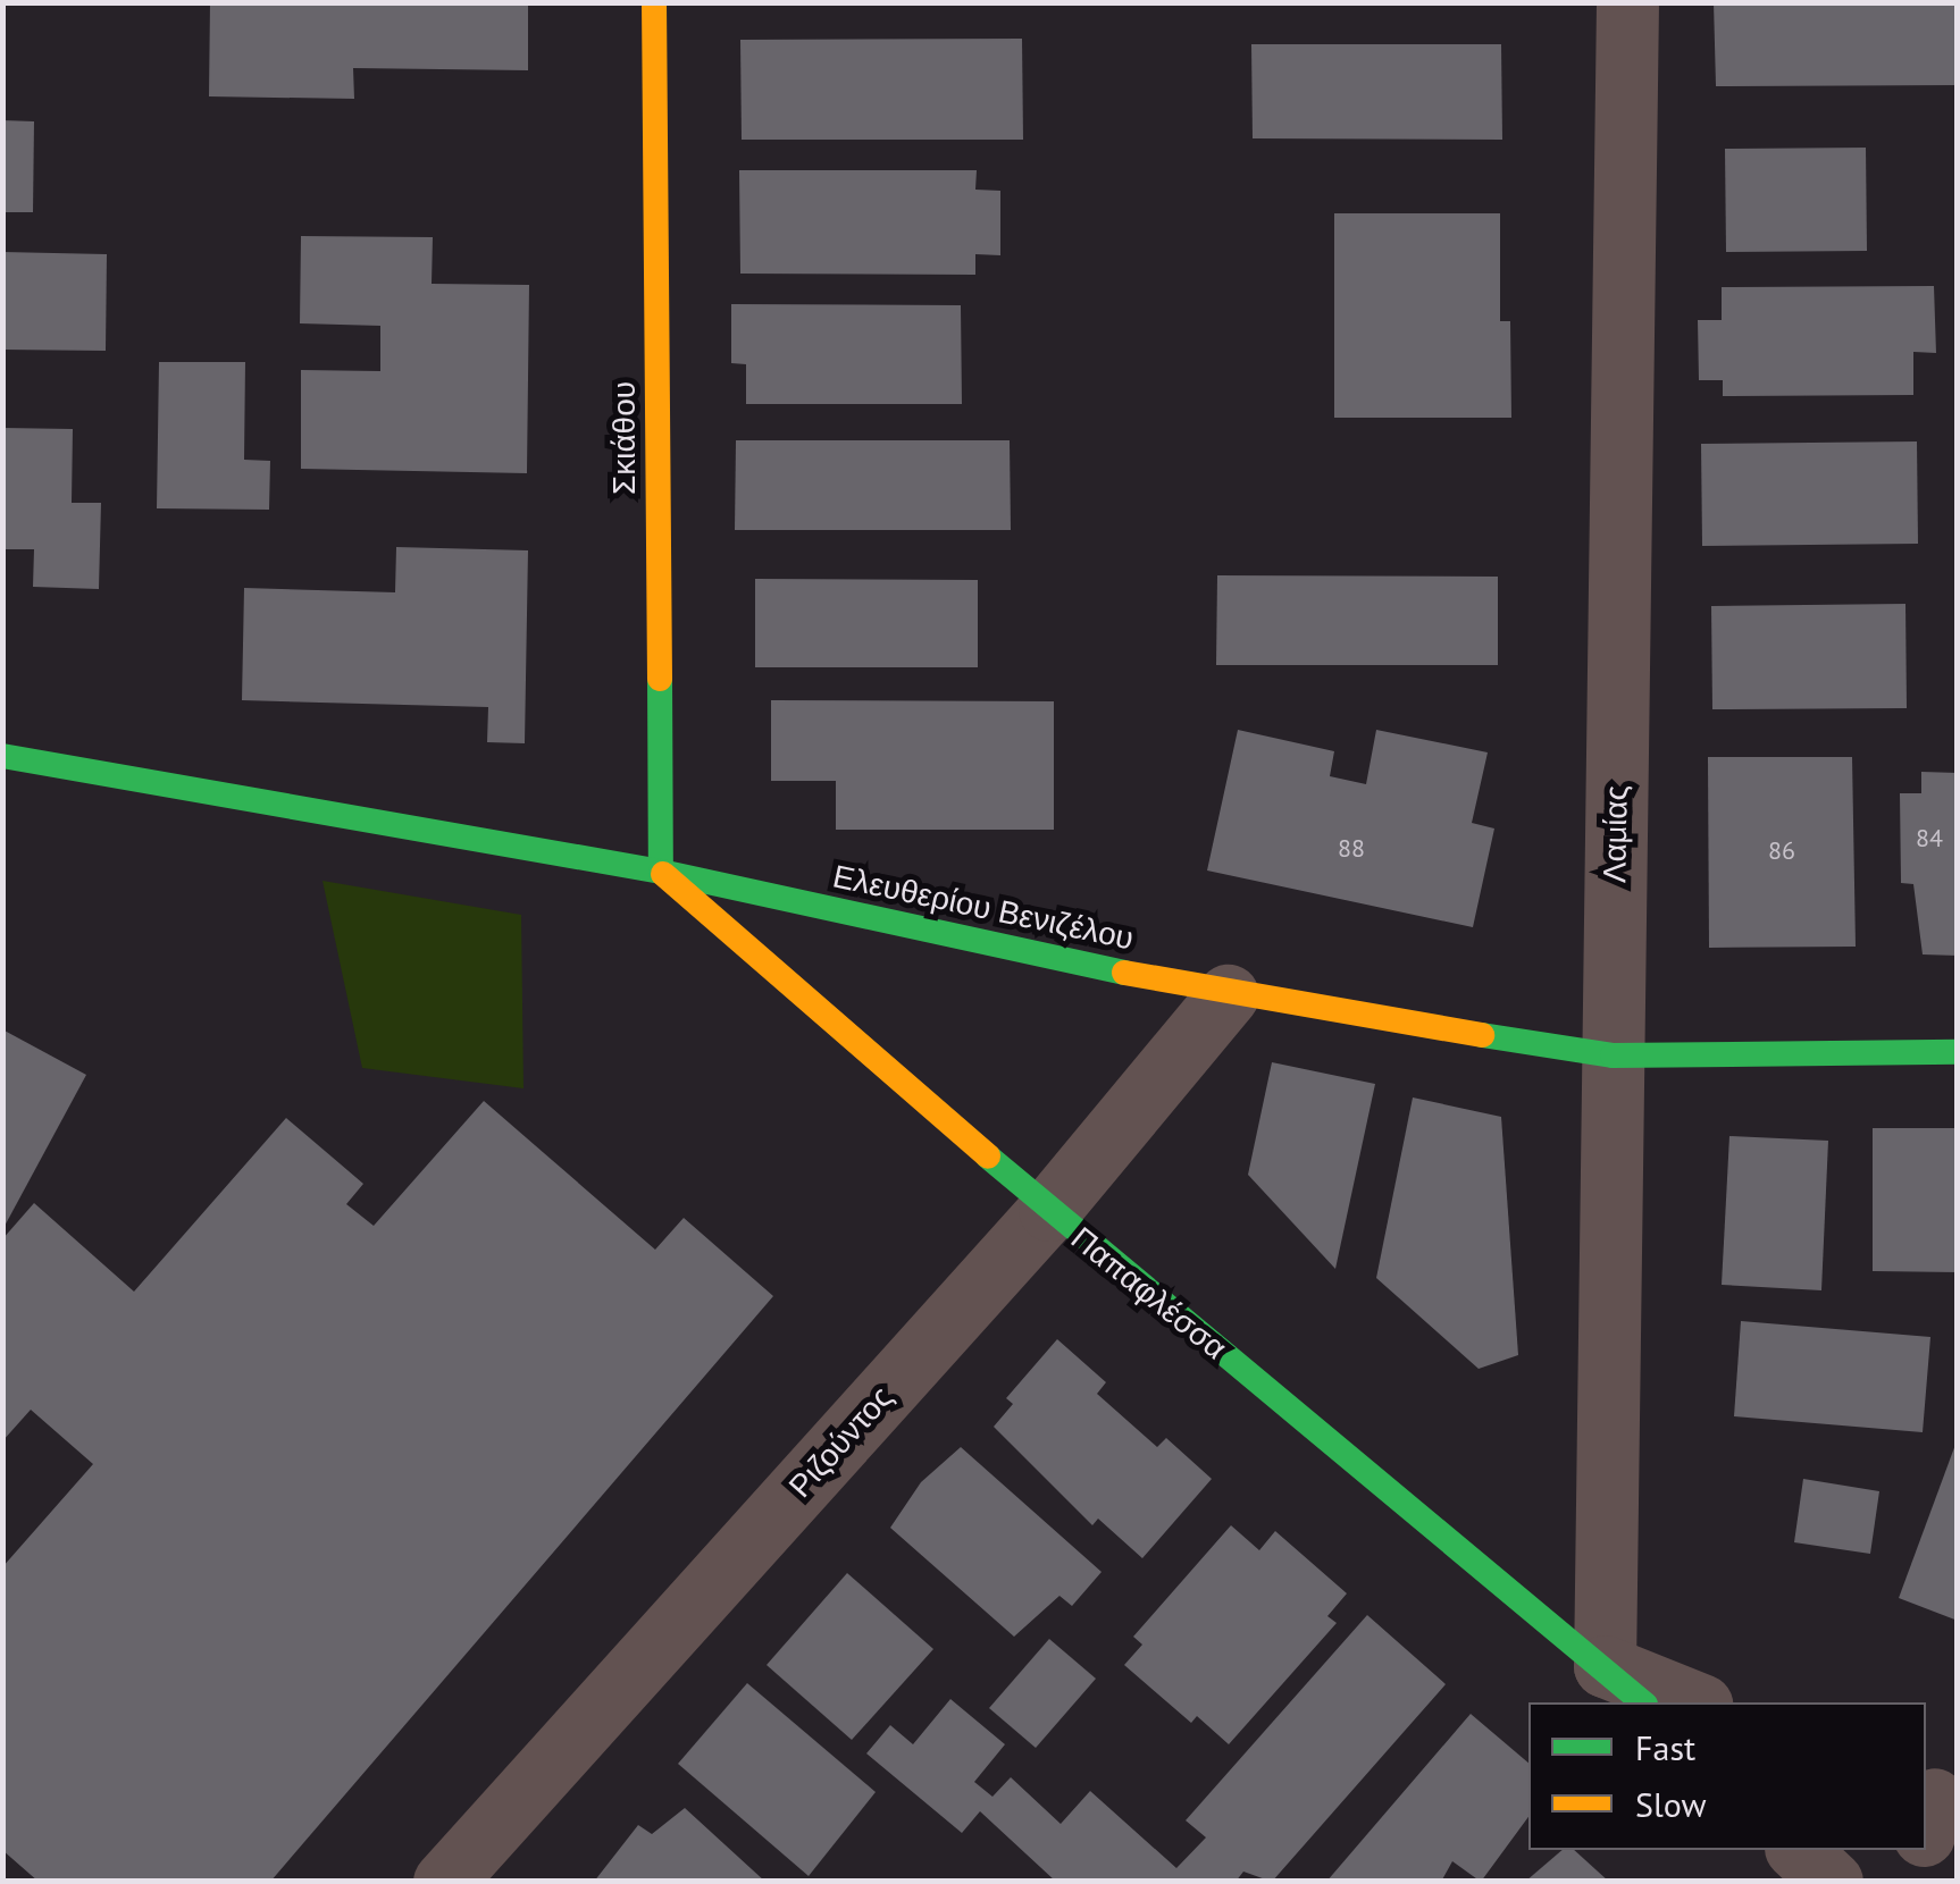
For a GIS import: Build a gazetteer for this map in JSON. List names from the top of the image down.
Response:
{
  "streets": {
    "street": [
      "Σκιάθου",
      "Λαμίας",
      "Ελευθερίου Βενιζέλου",
      "Παπαφλέσσα",
      "Ριζούντος"
    ]
  },
  "crossings": [
    ["Σκιάθου", "Ελευθερίου Βενιζέλου"],
    ["Σκιάθου", "Παπαφλέσσα"],
    ["Λαμίας", "Ελευθερίου Βενιζέλου"],
    ["Λαμίας", "Παπαφλέσσα"],
    ["Ελευθερίου Βενιζέλου", "Παπαφλέσσα"],
    ["Ελευθερίου Βενιζέλου", "Ριζούντος"],
    ["Παπαφλέσσα", "Ριζούντος"]
  ],
  "house_numbers": ["84", "88", "86"],
  "legend": ["Fast", "Slow"]
}
